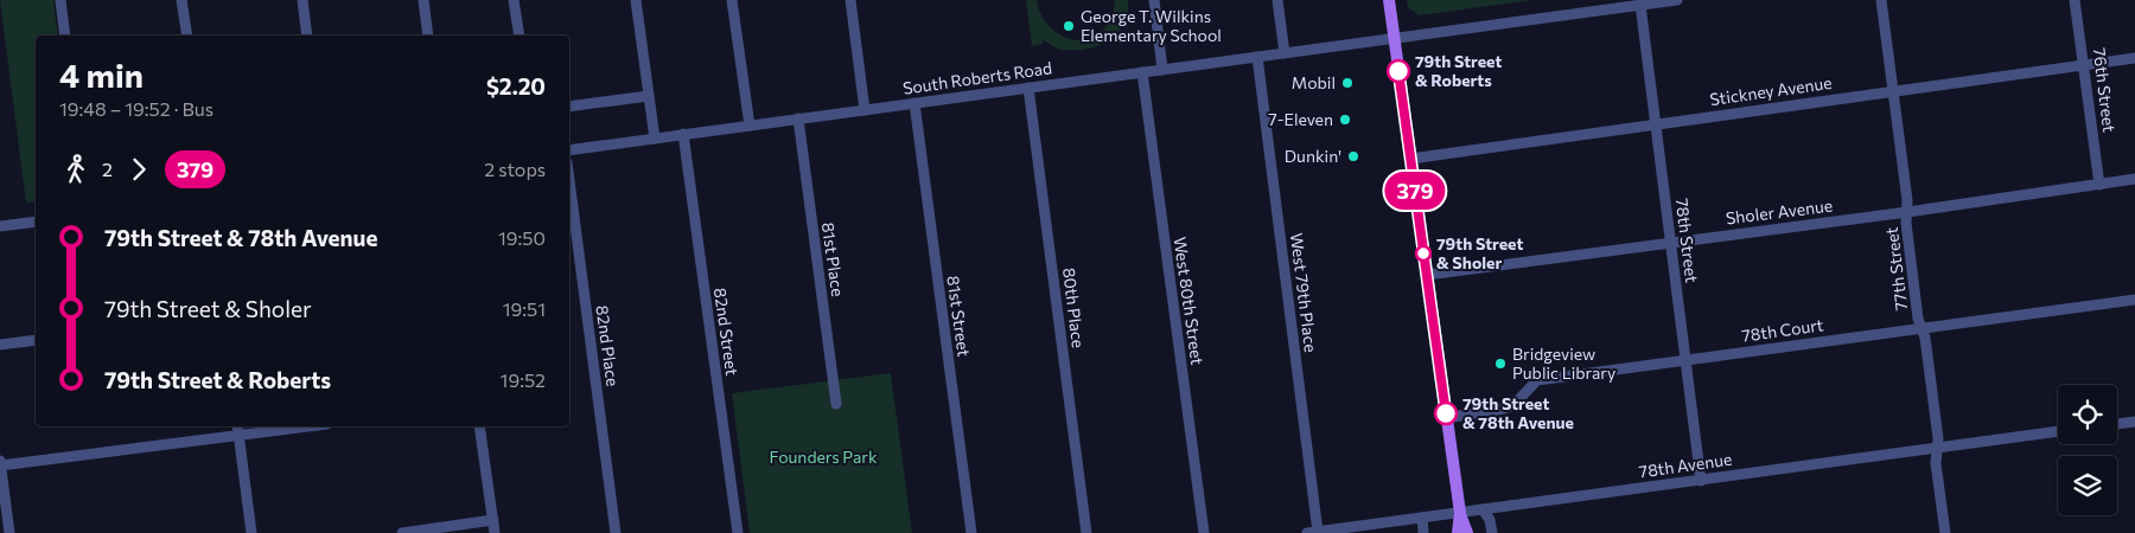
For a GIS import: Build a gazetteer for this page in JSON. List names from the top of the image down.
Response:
{
  "streets": {
    "street": [
      "South Roberts Road",
      "76th Street",
      "Stickney Avenue",
      "Sholer Avenue",
      "78th Street",
      "81st Place",
      "77th Street",
      "West 79th Place",
      "West 80th Street",
      "80th Place",
      "81st Street",
      "78th Court",
      "82nd Street",
      "82nd Place",
      "78th Avenue"
    ]
  },
  "crossings": [
    ["South Roberts Road", "78th Street"],
    ["South Roberts Road", "81st Place"],
    ["South Roberts Road", "West 79th Place"],
    ["South Roberts Road", "West 80th Street"],
    ["South Roberts Road", "80th Place"],
    ["South Roberts Road", "81st Street"],
    ["South Roberts Road", "82nd Street"],
    ["76th Street", "Stickney Avenue"],
    ["76th Street", "Sholer Avenue"],
    ["Stickney Avenue", "78th Street"],
    ["Stickney Avenue", "77th Street"],
    ["Sholer Avenue", "78th Street"],
    ["Sholer Avenue", "77th Street"],
    ["78th Street", "78th Court"],
    ["78th Street", "78th Avenue"],
    ["77th Street", "78th Court"],
    ["77th Street", "78th Avenue"],
    ["West 79th Place", "78th Avenue"]
  ],
  "parks": ["Founders Park"],
  "places": [
    "George T. Wilkins Elementary School",
    "79th Street & Roberts",
    "Mobil",
    "7-Eleven",
    "Dunkin'",
    "79th Street & Sholer",
    "Bridgeview Public Library",
    "79th Street & 78th Avenue"
  ],
  "lines": ["bus line 379"],
  "page": {
    "on_map": "379",
    "heading": ["4 min", "19:48 – 19:52 · Bus", "$2.20"],
    "legs": ["2", "379", "2 stops"],
    "list": [
      {
        "name": "79th Street & 78th Avenue",
        "value": "19:50"
      },
      {
        "name": "79th Street & Sholer",
        "value": "19:51"
      },
      {
        "name": "79th Street & Roberts",
        "value": "19:52"
      }
    ]
  }
}
